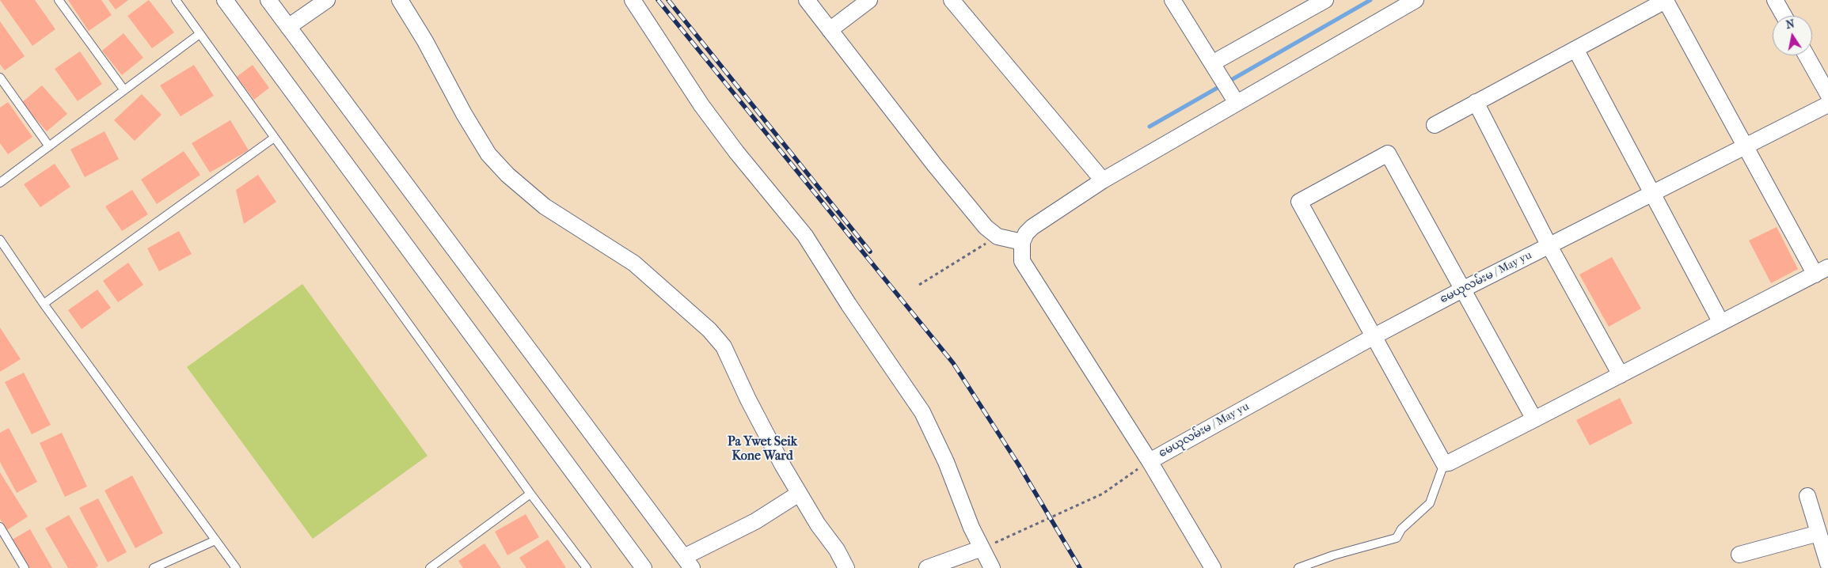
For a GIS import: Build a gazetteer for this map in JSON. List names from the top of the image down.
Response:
{
  "streets": {
    "street": ["မေယုလမ်းမ / May yu"]
  },
  "districts": ["Pa Ywet Seik Kone Ward"],
  "north": "top"
}
